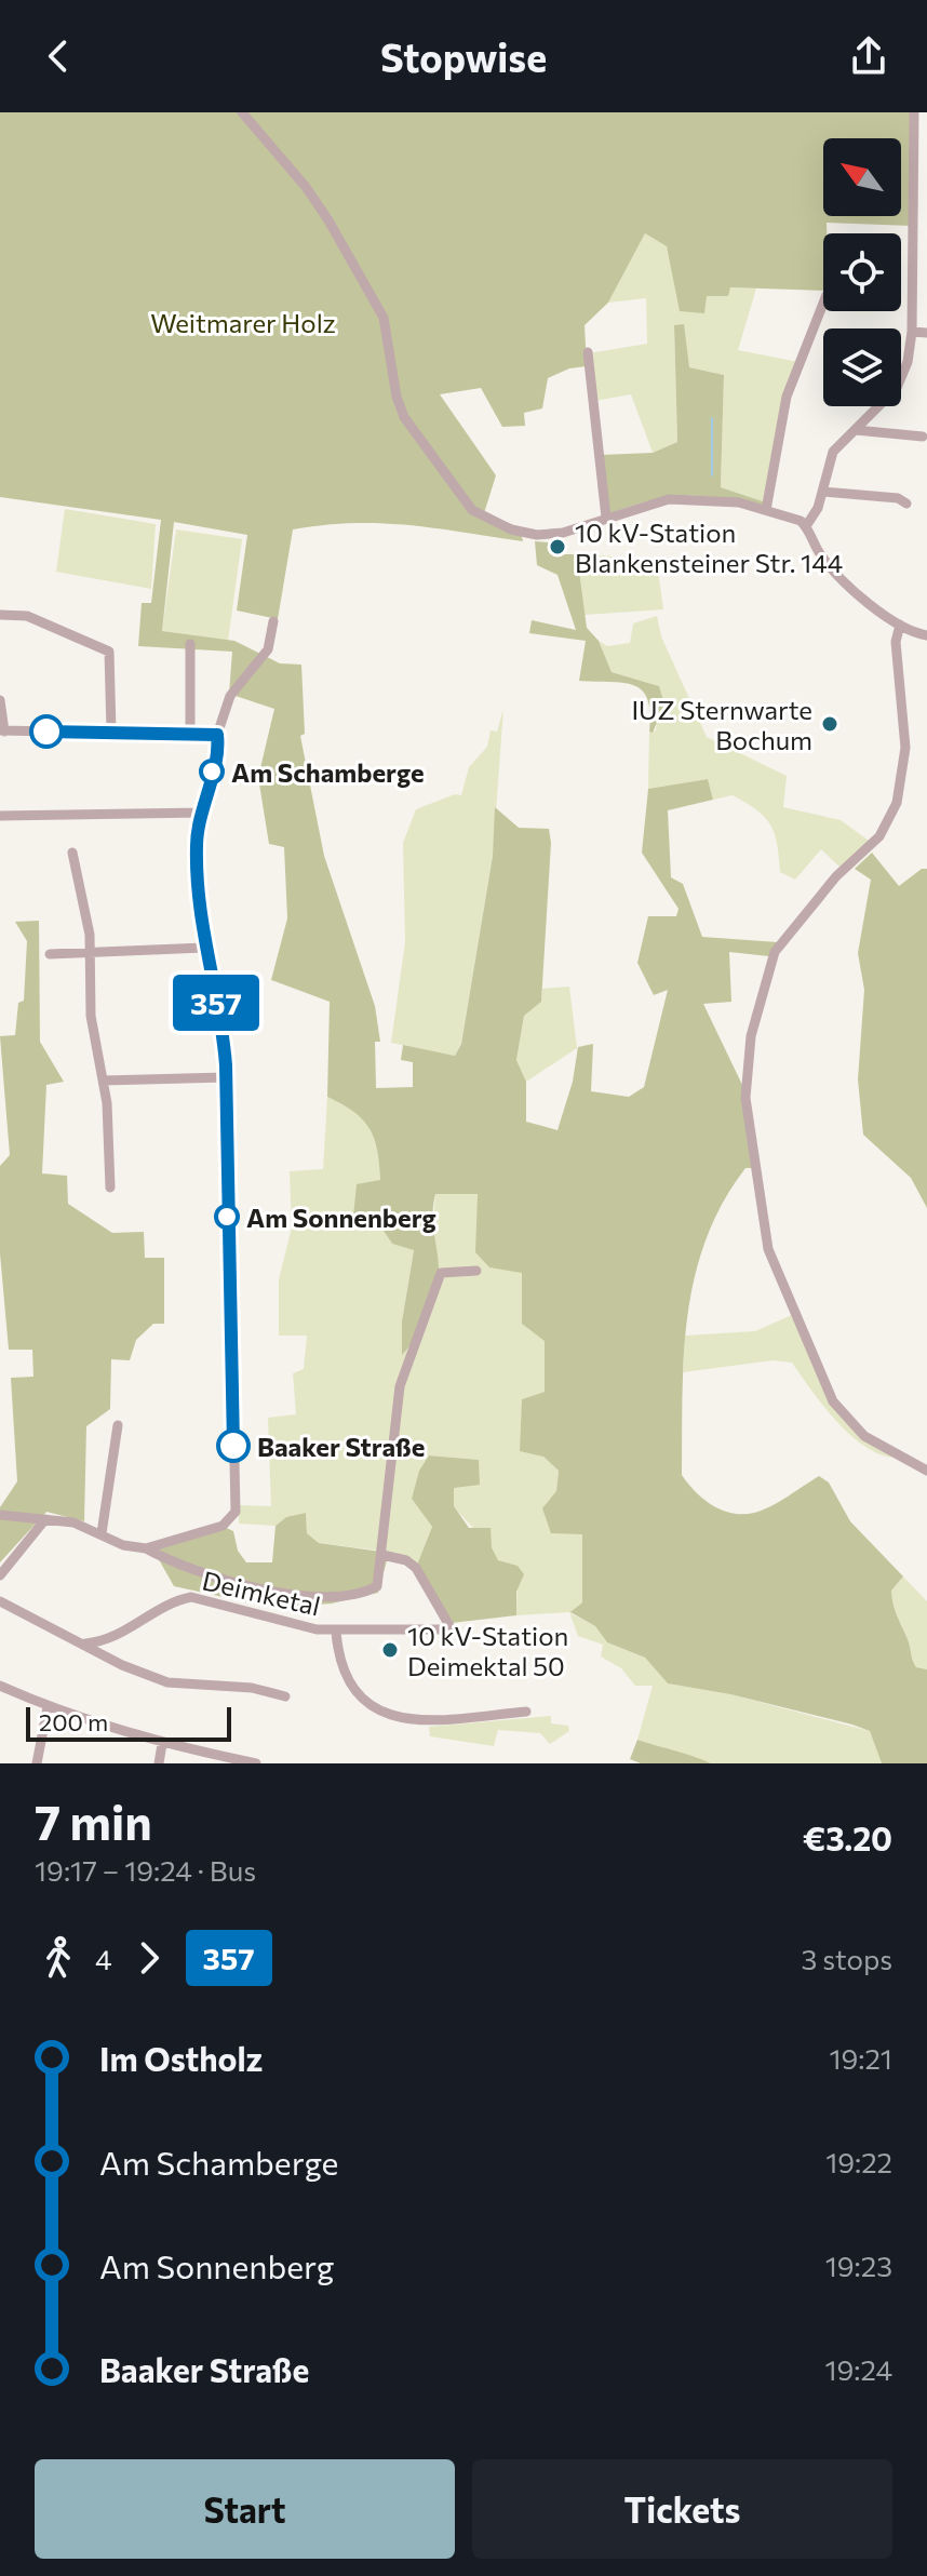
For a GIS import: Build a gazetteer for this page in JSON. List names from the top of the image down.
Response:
{
  "streets": {
    "street": ["Deimketal"]
  },
  "parks": ["Weitmarer Holz"],
  "places": [
    "10 kV-Station Blankensteiner Str. 144",
    "IUZ Sternwarte Bochum",
    "Am Schamberge",
    "Am Sonnenberg",
    "Baaker Straße",
    "10 kV-Station Deimektal 50"
  ],
  "lines": ["bus line 357"],
  "scale_bar": "200 m",
  "north": "top left",
  "page": {
    "header": "Stopwise",
    "on_map": "357",
    "scale": "200 m",
    "heading": ["7 min", "19:17 – 19:24 · Bus", "€3.20"],
    "legs": ["4", "357", "3 stops"],
    "list": [
      {
        "name": "Im Ostholz",
        "value": "19:21"
      },
      {
        "name": "Am Schamberge",
        "value": "19:22"
      },
      {
        "name": "Am Sonnenberg",
        "value": "19:23"
      },
      {
        "name": "Baaker Straße",
        "value": "19:24"
      }
    ],
    "buttons": ["Start", "Tickets"]
  }
}
